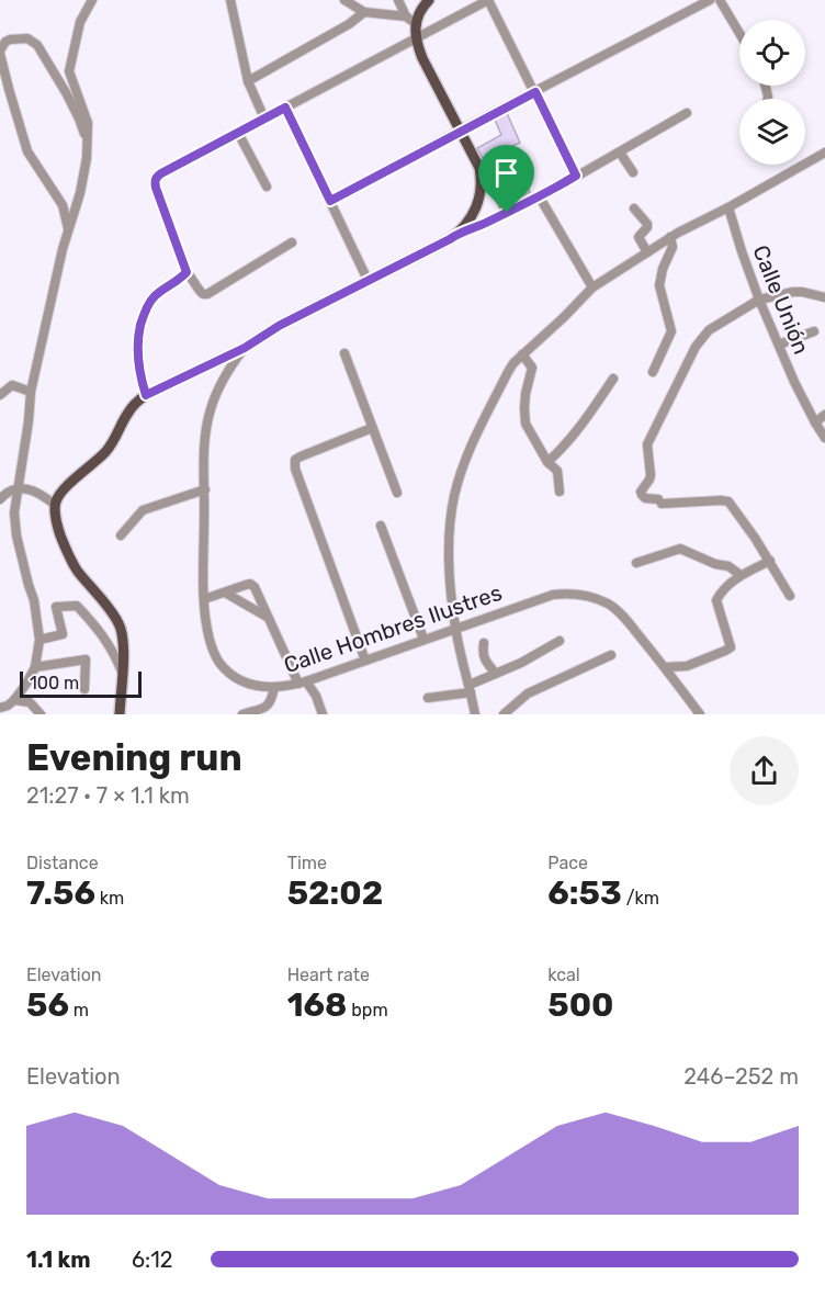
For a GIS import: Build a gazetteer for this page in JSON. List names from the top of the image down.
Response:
{
  "streets": {
    "main road": ["Calle Hombres Ilustres"],
    "street": ["Calle Unión"]
  },
  "scale_bar": "100 m",
  "page": {
    "scale": "100 m",
    "heading": ["Evening run", "21:27 · 7 × 1.1 km"],
    "stats": [
      ["Distance", "7.56 km"],
      ["Time", "52:02"],
      ["Pace", "6:53 /km"],
      ["Elevation", "56 m"],
      ["Heart rate", "168 bpm"],
      ["kcal", "500"]
    ],
    "chart": ["Elevation", "246–252 m"],
    "list": [
      {
        "name": "1.1 km",
        "note": "6:12"
      }
    ]
  }
}
